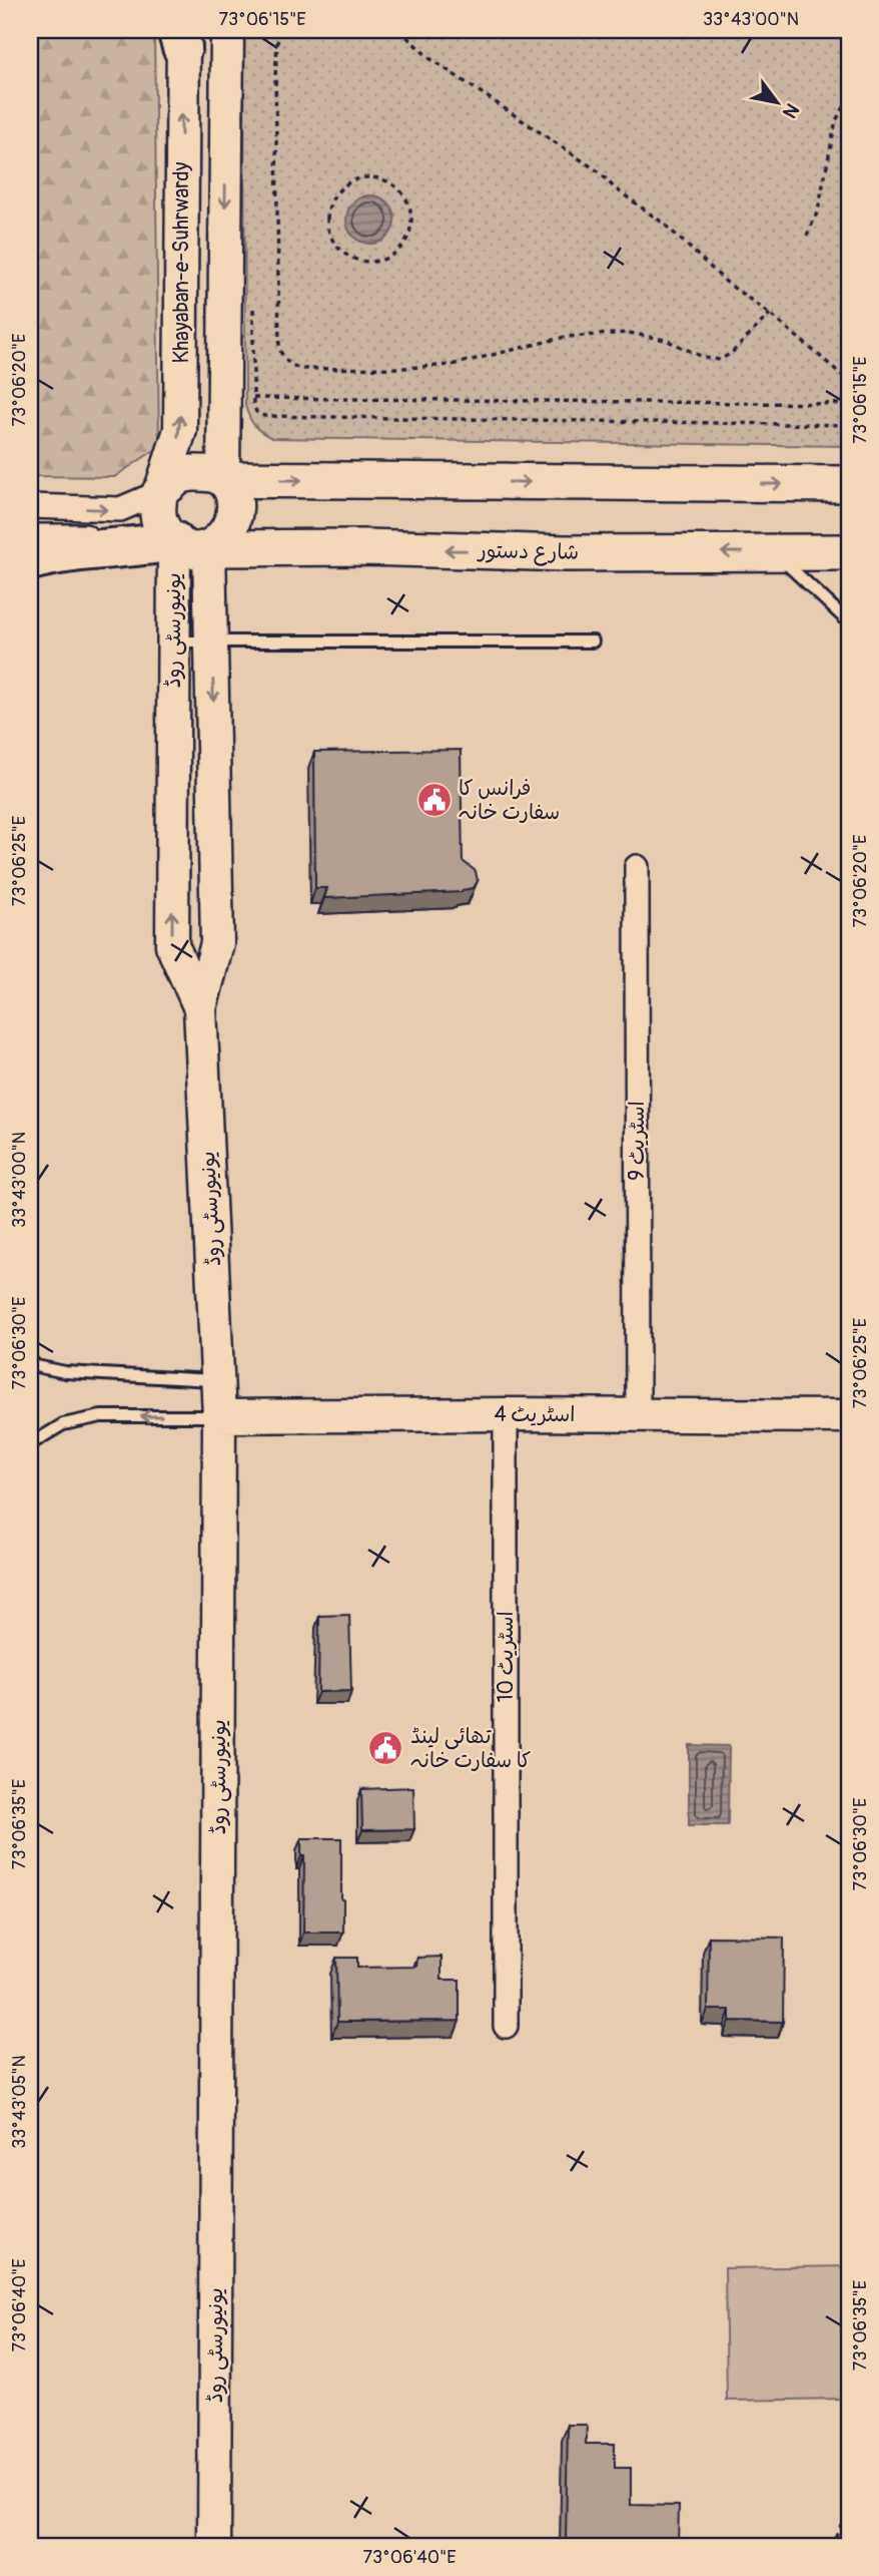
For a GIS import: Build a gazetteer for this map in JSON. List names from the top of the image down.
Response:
{
  "streets": {
    "main road": ["شارع دستور"],
    "street": [
      "Khayaban-e-Suhrwardy",
      "یونیورسٹی روڈ",
      "اسٹریٹ 9",
      "اسٹریٹ 4",
      "اسٹریٹ 10"
    ]
  },
  "crossings": [
    ["Khayaban-e-Suhrwardy", "شارع دستور"],
    ["Khayaban-e-Suhrwardy", "یونیورسٹی روڈ"],
    ["شارع دستور", "یونیورسٹی روڈ"],
    ["یونیورسٹی روڈ", "اسٹریٹ 4"],
    ["اسٹریٹ 9", "اسٹریٹ 4"],
    ["اسٹریٹ 4", "اسٹریٹ 10"]
  ],
  "one_way": ["شارع دستور"],
  "places": {
    "public building": ["فرانس کا سفارت خانہ", "تھائی لینڈ کا سفارت خانہ"]
  },
  "north": "bottom right",
  "coordinates": [
    "73°06'15\"E",
    "33°43'00\"N",
    "73°06'20\"E",
    "73°06'25\"E",
    "73°06'30\"E",
    "73°06'35\"E",
    "33°43'05\"N",
    "73°06'40\"E"
  ]
}
